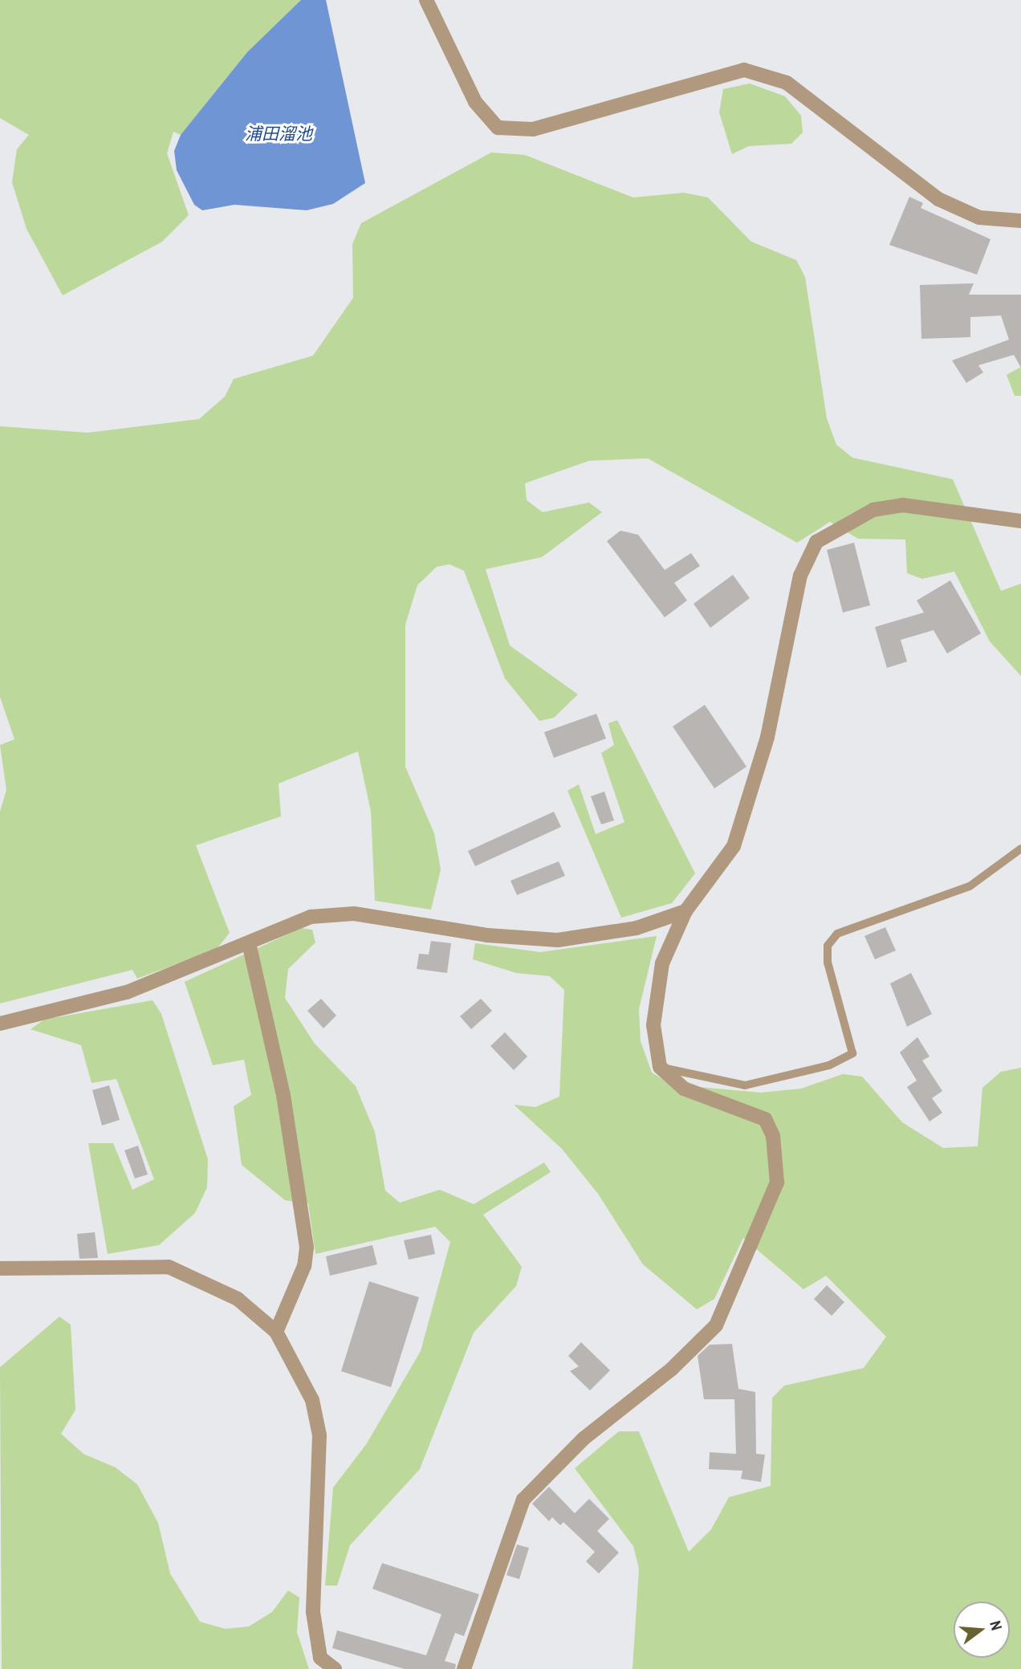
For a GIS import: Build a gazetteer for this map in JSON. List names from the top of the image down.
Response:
{
  "water": ["浦田溜池"],
  "north": "right"
}
